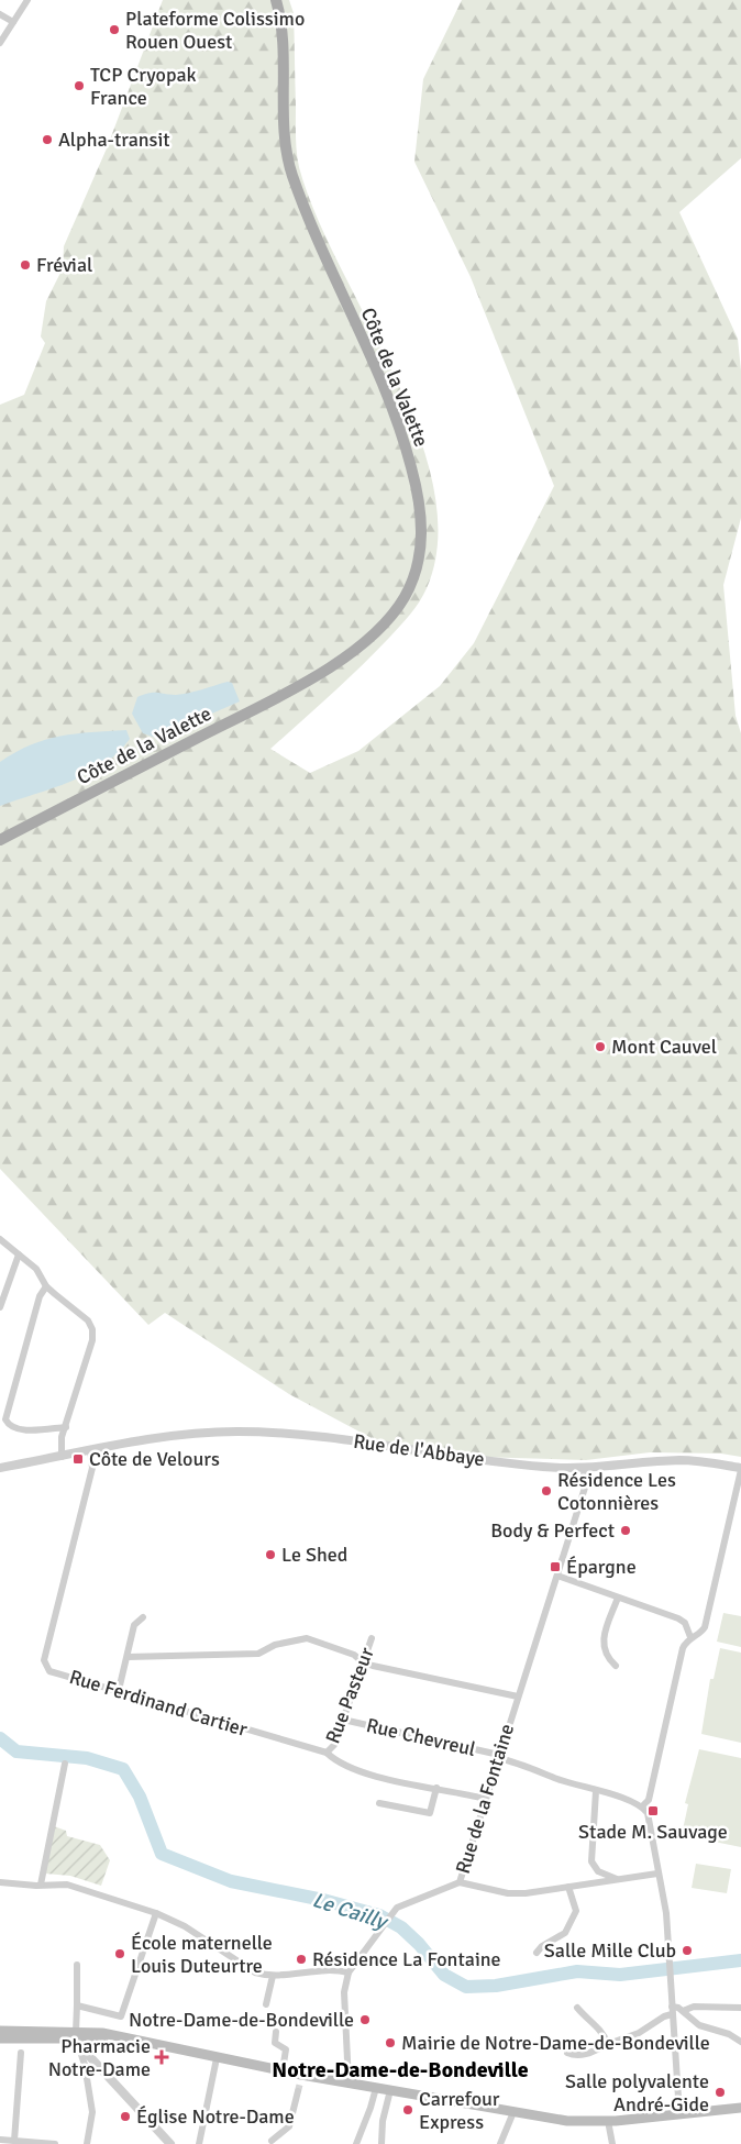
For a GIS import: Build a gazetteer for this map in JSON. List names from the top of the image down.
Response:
{
  "streets": {
    "main road": ["Côte de la Valette"],
    "street": [
      "Rue de l'Abbaye",
      "Rue Pasteur",
      "Rue Ferdinand Cartier",
      "Rue Chevreul",
      "Rue de la Fontaine"
    ]
  },
  "crossings": [
    ["Rue de l'Abbaye", "Rue Ferdinand Cartier"],
    ["Rue de l'Abbaye", "Rue de la Fontaine"],
    ["Rue Pasteur", "Rue Ferdinand Cartier"],
    ["Rue Pasteur", "Rue Chevreul"],
    ["Rue Ferdinand Cartier", "Rue de la Fontaine"],
    ["Rue Chevreul", "Rue de la Fontaine"]
  ],
  "districts": ["Notre-Dame-de-Bondeville"],
  "water": ["Le Cailly"],
  "places": {
    "other": [
      "Plateforme Colissimo Rouen Ouest",
      "TCP Cryopak France",
      "Alpha-transit",
      "Frévial",
      "Mont Cauvel",
      "Résidence Les Cotonnières",
      "Body & Perfect",
      "Le Shed",
      "Salle Mille Club",
      "École maternelle Louis Duteurtre",
      "Résidence La Fontaine",
      "Notre-Dame-de-Bondeville",
      "Mairie de Notre-Dame-de-Bondeville",
      "Salle polyvalente André-Gide",
      "Carrefour Express",
      "Église Notre-Dame"
    ],
    "transit": ["Côte de Velours", "Épargne", "Stade M. Sauvage"],
    "health": ["Pharmacie Notre-Dame"]
  }
}
